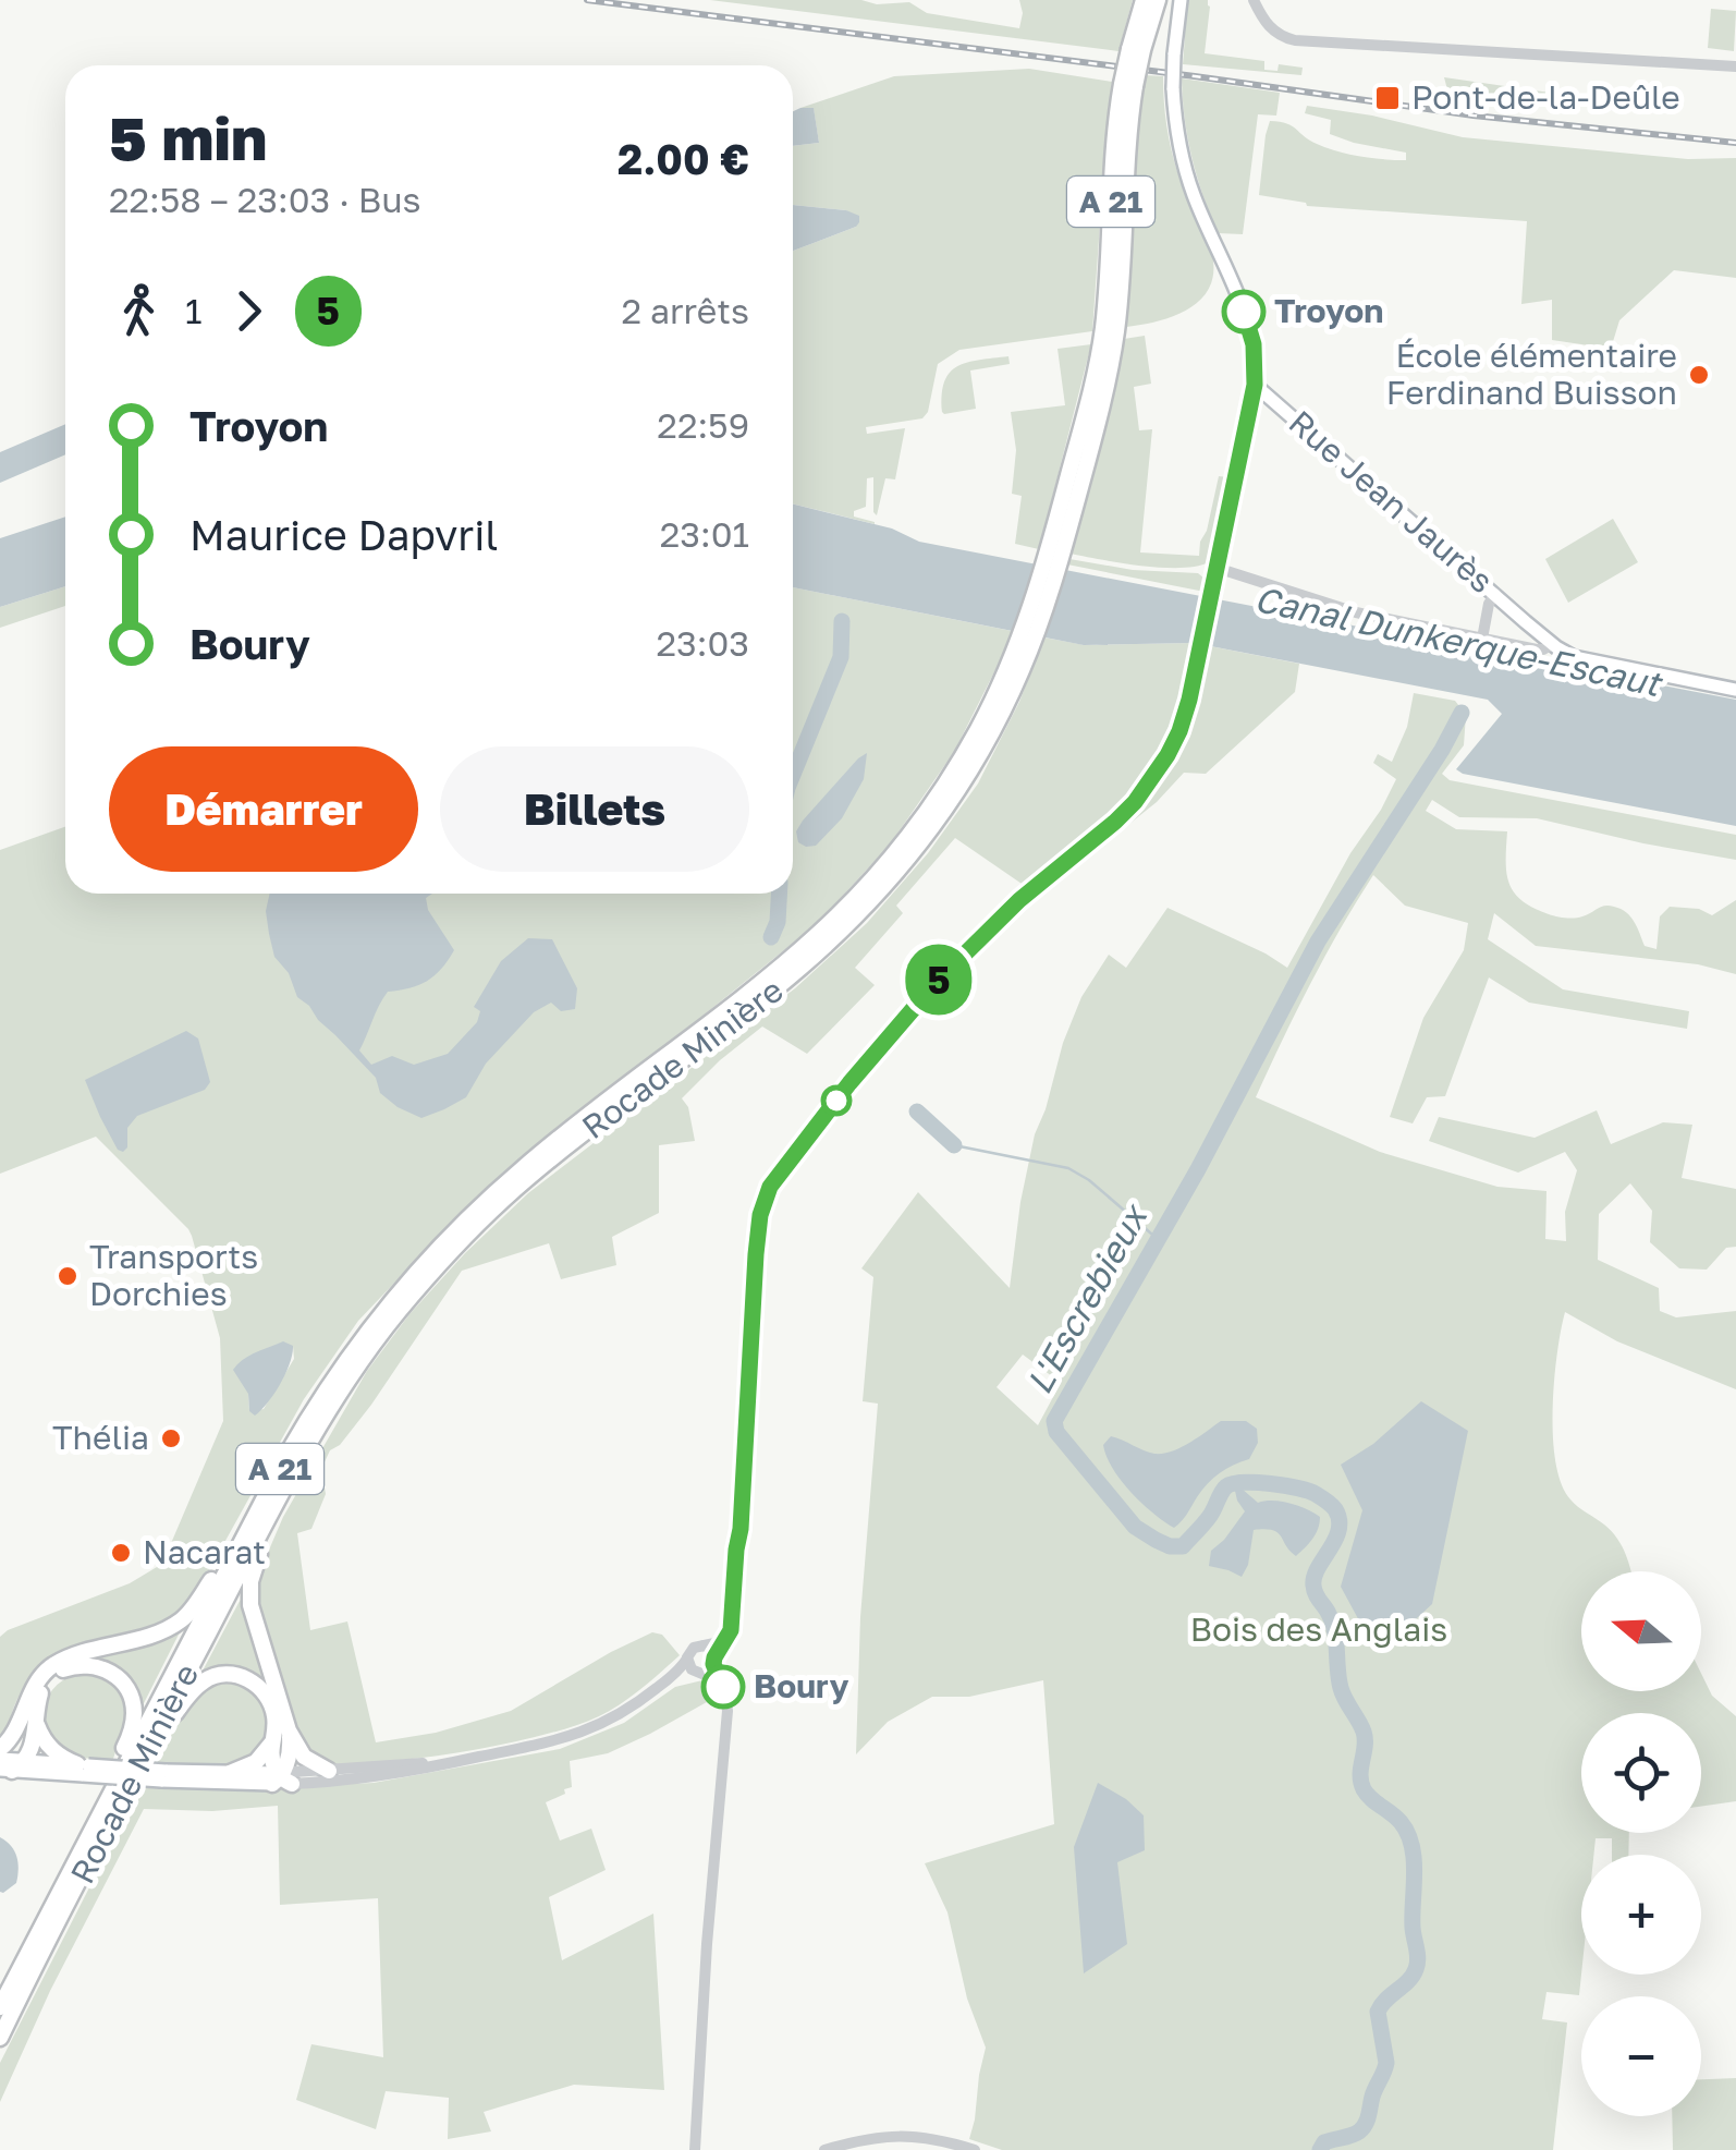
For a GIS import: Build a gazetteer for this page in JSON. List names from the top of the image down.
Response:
{
  "streets": {
    "highway": ["A 21", "Rocade Minière"],
    "main road": ["Rue Jean Jaurès"]
  },
  "water": ["Canal Dunkerque-Escaut", "L'Escrebieux"],
  "parks": ["Bois des Anglais"],
  "places": {
    "transit": ["Pont-de-la-Deûle"],
    "other": [
      "Troyon",
      "École élémentaire Ferdinand Buisson",
      "Transports Dorchies",
      "Thélia",
      "Nacarat",
      "Boury"
    ]
  },
  "lines": ["bus line 5"],
  "north": "left",
  "page": {
    "on_map": "5",
    "heading": ["5 min", "22:58 – 23:03 · Bus", "2.00 €"],
    "legs": ["1", "5", "2 arrêts"],
    "list": [
      {
        "name": "Troyon",
        "value": "22:59"
      },
      {
        "name": "Maurice Dapvril",
        "value": "23:01"
      },
      {
        "name": "Boury",
        "value": "23:03"
      }
    ],
    "buttons": ["Démarrer", "Billets"],
    "map_buttons": ["+", "−"]
  }
}
